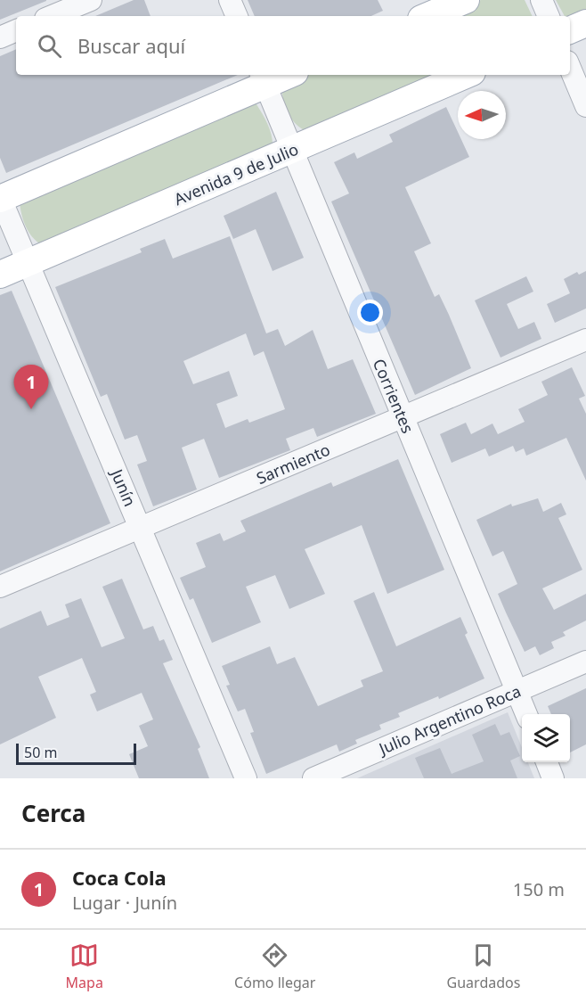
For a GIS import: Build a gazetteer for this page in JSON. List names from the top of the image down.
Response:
{
  "streets": {
    "main road": ["Avenida 9 de Julio"],
    "street": [
      "Corrientes",
      "Sarmiento",
      "Junín",
      "Julio Argentino Roca"
    ]
  },
  "crossings": [
    ["Avenida 9 de Julio", "Corrientes"],
    ["Avenida 9 de Julio", "Junín"],
    ["Corrientes", "Sarmiento"],
    ["Corrientes", "Julio Argentino Roca"],
    ["Sarmiento", "Junín"]
  ],
  "scale_bar": "50 m",
  "north": "left",
  "page": {
    "search": "Buscar aquí",
    "pins": "1",
    "scale": "50 m",
    "heading": "Cerca",
    "list": [
      {
        "mark": "1",
        "name": "Coca Cola",
        "note": "Lugar · Junín",
        "value": "150 m"
      }
    ],
    "nav": ["Mapa", "Cómo llegar", "Guardados"]
  }
}
